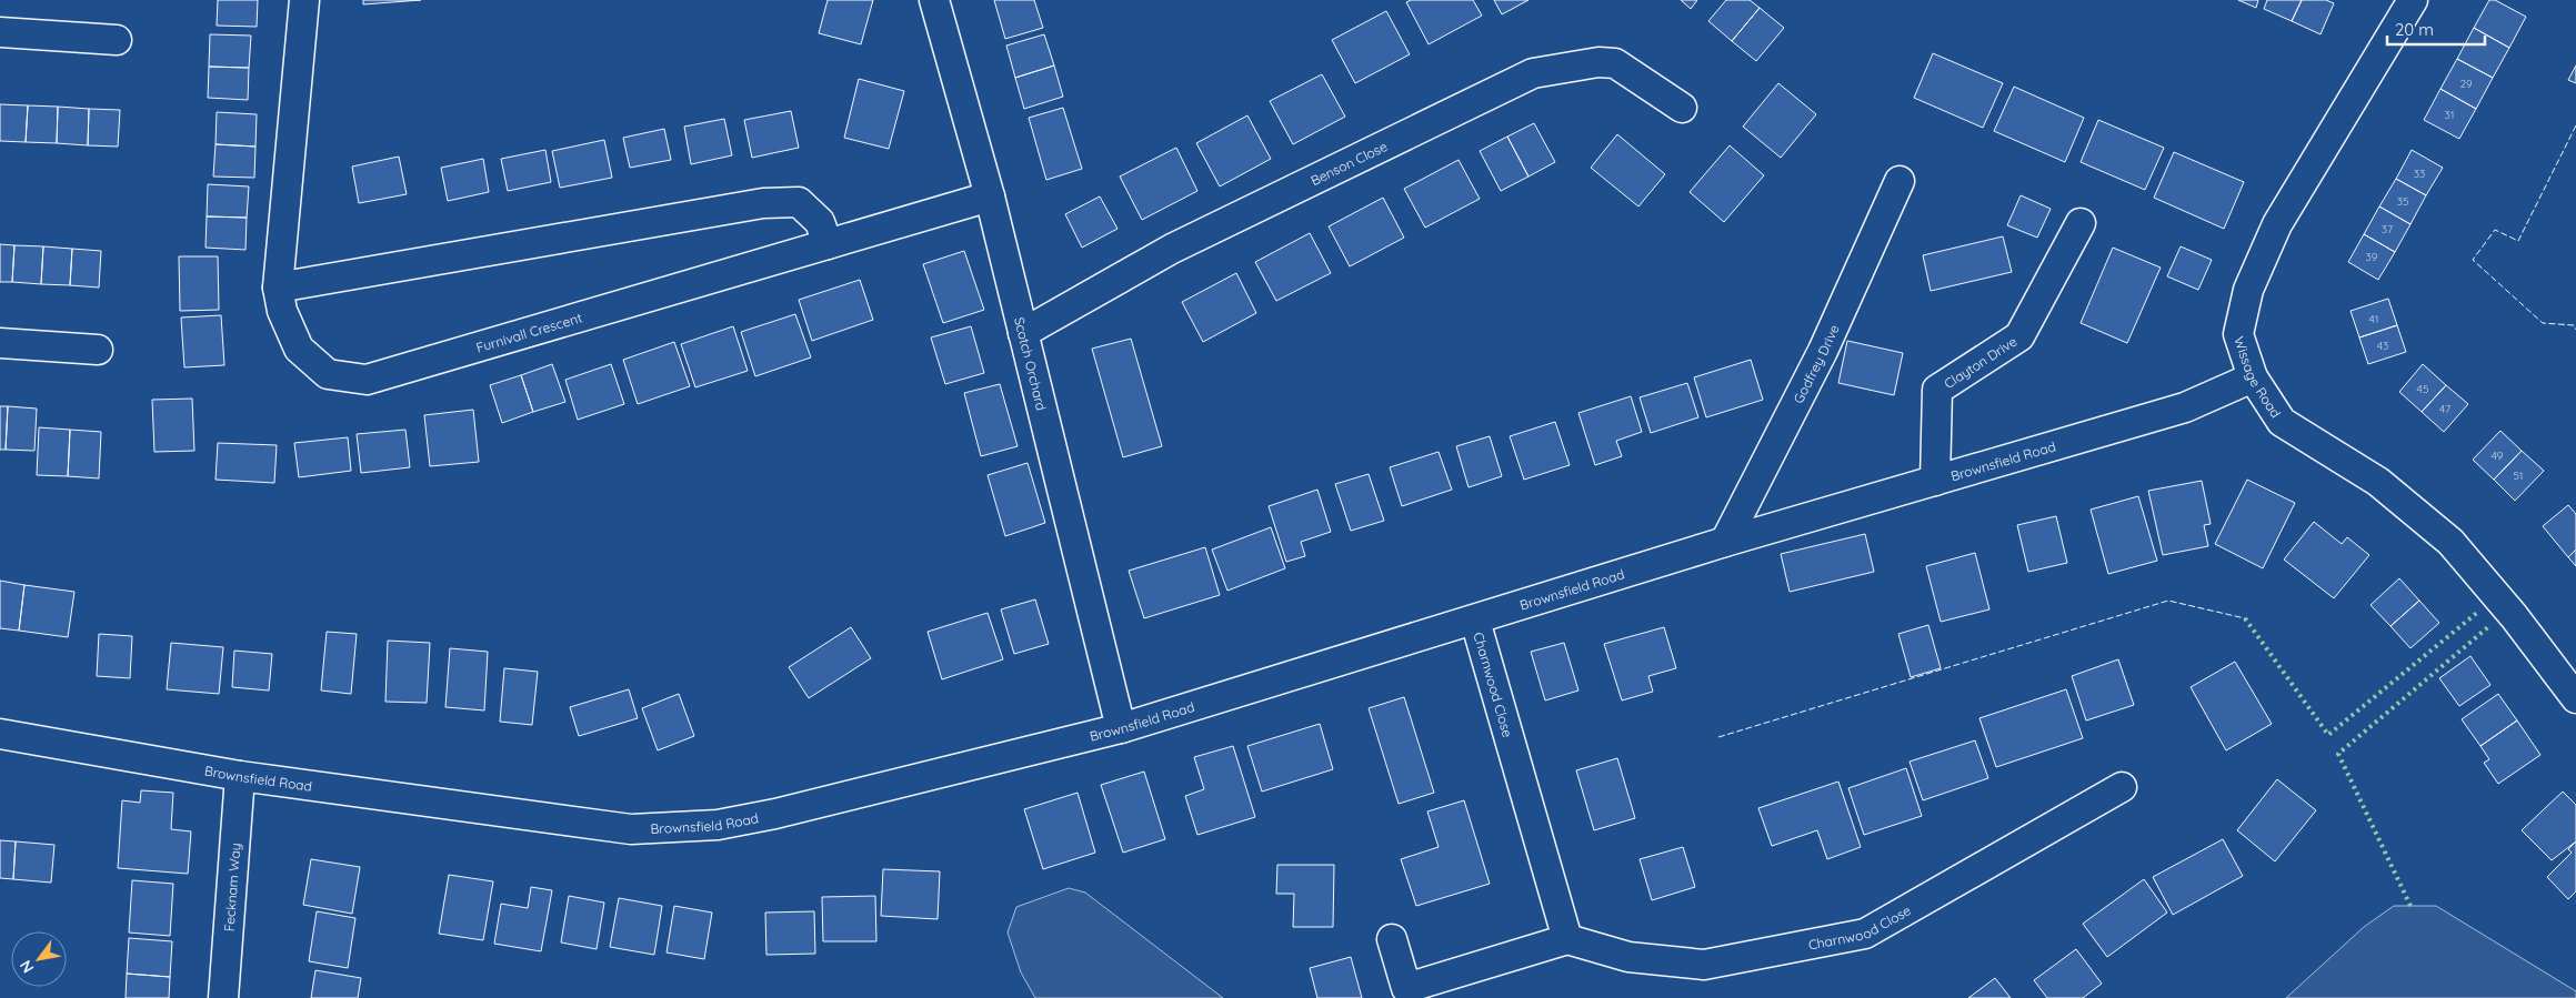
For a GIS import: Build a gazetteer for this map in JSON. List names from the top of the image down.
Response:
{
  "streets": {
    "street": [
      "Benson Close",
      "Furnivall Crescent",
      "Clayton Drive",
      "Scotch Orchard",
      "Godfrey Drive",
      "Wissage Road",
      "Brownsfield Road",
      "Charnwood Close",
      "Fecknam Way"
    ]
  },
  "crossings": [
    ["Benson Close", "Scotch Orchard"],
    ["Furnivall Crescent", "Scotch Orchard"],
    ["Clayton Drive", "Brownsfield Road"],
    ["Scotch Orchard", "Brownsfield Road"],
    ["Godfrey Drive", "Brownsfield Road"],
    ["Wissage Road", "Brownsfield Road"],
    ["Brownsfield Road", "Charnwood Close"],
    ["Brownsfield Road", "Fecknam Way"]
  ],
  "house_numbers": [
    "29",
    "31",
    "33",
    "35",
    "37",
    "39",
    "41",
    "43",
    "45",
    "47",
    "49",
    "51"
  ],
  "scale_bar": "20 m",
  "north": "bottom left"
}
